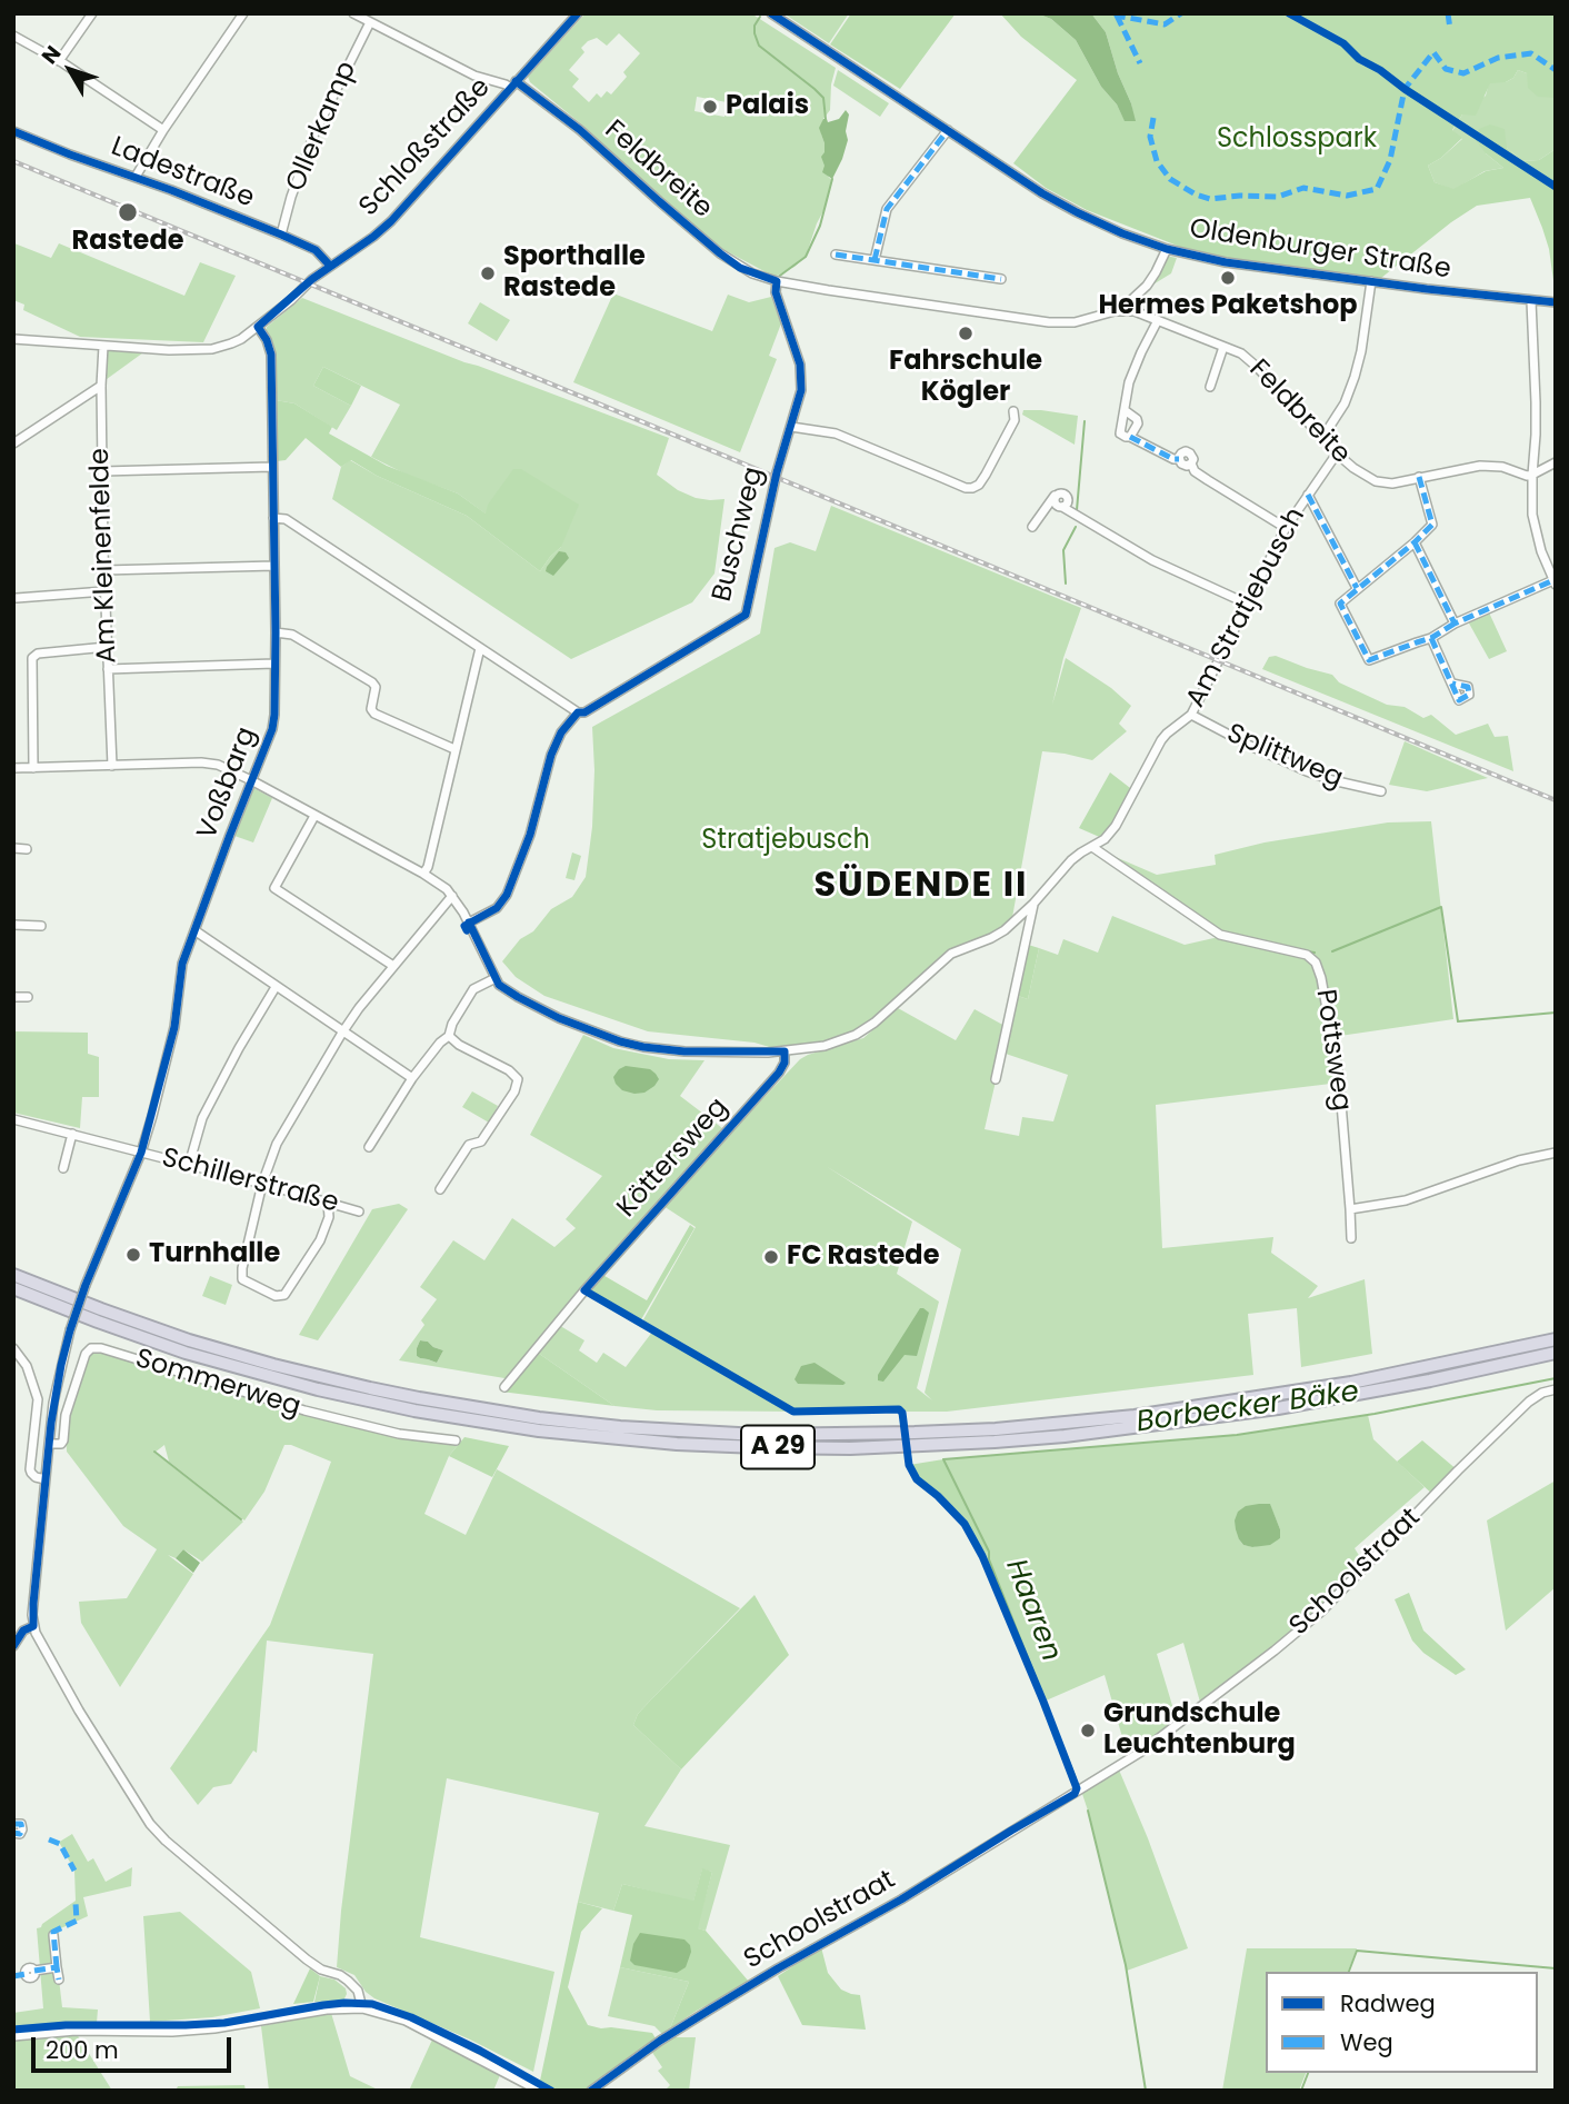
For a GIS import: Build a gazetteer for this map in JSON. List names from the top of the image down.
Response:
{
  "streets": {
    "highway": ["A 29"],
    "street": [
      "Ollerkamp",
      "Schloßstraße",
      "Feldbreite",
      "Ladestraße",
      "Oldenburger Straße",
      "Buschweg",
      "Am Kleinenfelde",
      "Am Stratjebusch",
      "Splittweg",
      "Voßbarg",
      "Pottsweg",
      "Köttersweg",
      "Schillerstraße",
      "Sommerweg",
      "Schoolstraat"
    ]
  },
  "crossings": [
    ["Ollerkamp", "Feldbreite"],
    ["Ollerkamp", "Ladestraße"],
    ["Schloßstraße", "Feldbreite"],
    ["Schloßstraße", "Ladestraße"],
    ["Schloßstraße", "Am Kleinenfelde"],
    ["Schloßstraße", "Voßbarg"],
    ["Feldbreite", "Oldenburger Straße"],
    ["Feldbreite", "Buschweg"],
    ["Feldbreite", "Am Stratjebusch"],
    ["Am Kleinenfelde", "Am Stratjebusch"],
    ["Am Stratjebusch", "Splittweg"],
    ["Am Stratjebusch", "Voßbarg"],
    ["Am Stratjebusch", "Pottsweg"],
    ["Am Stratjebusch", "Köttersweg"],
    ["Voßbarg", "Schillerstraße"],
    ["Voßbarg", "Sommerweg"]
  ],
  "districts": ["SÜDENDE II"],
  "water": ["Borbecker Bäke", "Haaren"],
  "parks": ["Schlosspark", "Stratjebusch"],
  "places": [
    "Palais",
    "Rastede",
    "Sporthalle Rastede",
    "Hermes Paketshop",
    "Fahrschule Kögler",
    "Turnhalle",
    "FC Rastede",
    "Grundschule Leuchtenburg"
  ],
  "legend": ["Radweg", "Weg"],
  "scale_bar": "200 m",
  "north": "top left"
}
